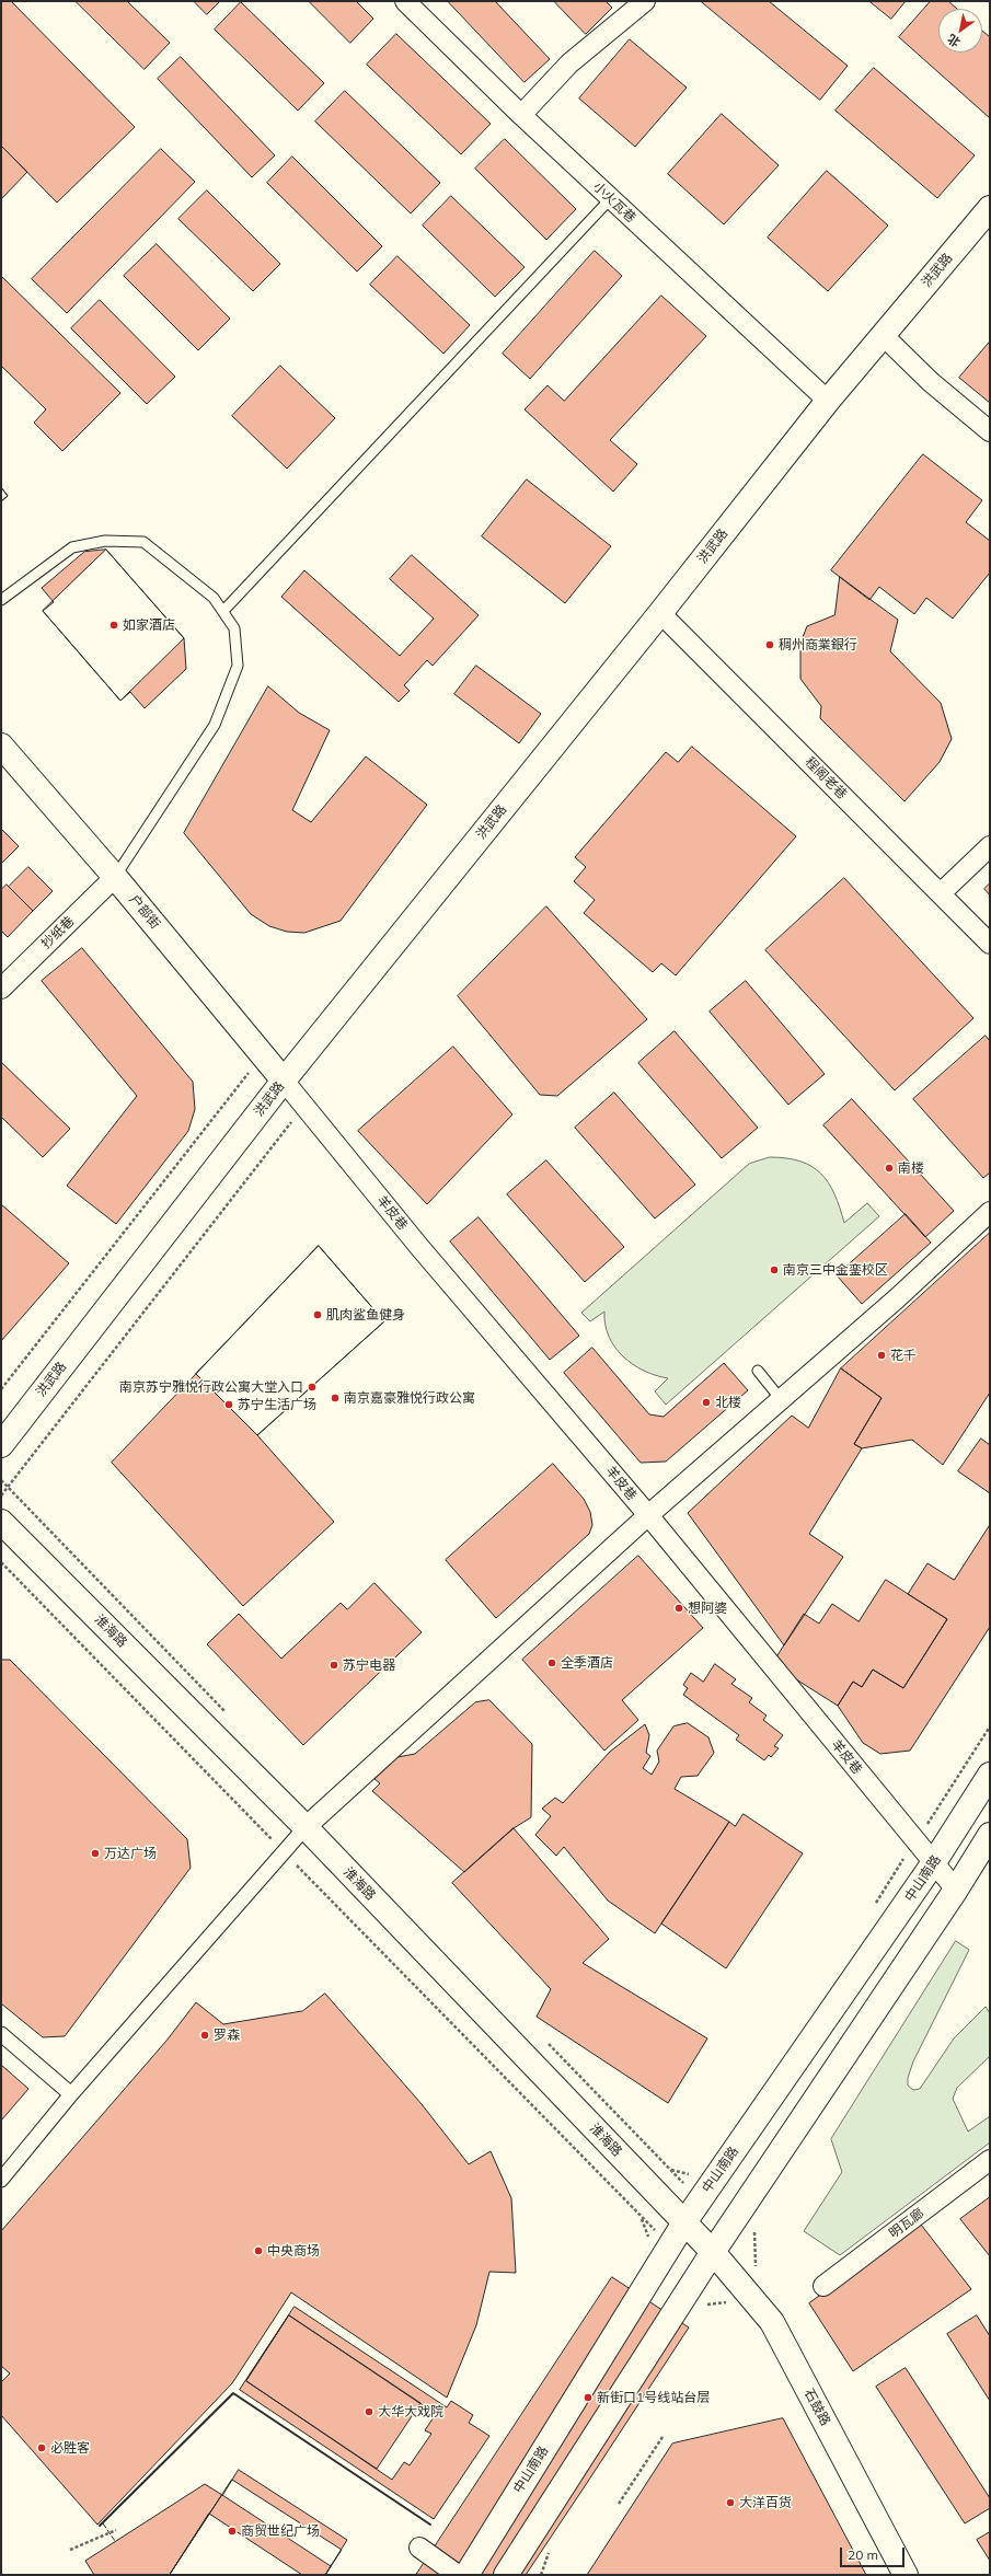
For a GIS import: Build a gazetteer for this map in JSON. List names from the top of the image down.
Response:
{
  "streets": {
    "main road": [
      "洪武路",
      "户部街",
      "淮海路",
      "中山南路",
      "石鼓路"
    ],
    "street": [
      "小火瓦巷",
      "程阁老巷",
      "抄纸巷",
      "羊皮巷",
      "明瓦廊"
    ]
  },
  "crossings": [
    ["小火瓦巷", "洪武路"],
    ["洪武路", "程阁老巷"],
    ["洪武路", "户部街"],
    ["洪武路", "羊皮巷"],
    ["户部街", "抄纸巷"],
    ["户部街", "羊皮巷"],
    ["羊皮巷", "中山南路"],
    ["淮海路", "中山南路"],
    ["淮海路", "石鼓路"]
  ],
  "places": [
    "如家酒店",
    "稠州商業銀行",
    "南楼",
    "南京三中金銮校区",
    "肌肉鲨鱼健身",
    "花千",
    "南京苏宁雅悦行政公寓大堂入口",
    "南京嘉豪雅悦行政公寓",
    "北楼",
    "苏宁生活广场",
    "想阿婆",
    "全季酒店",
    "苏宁电器",
    "万达广场",
    "罗森",
    "中央商场",
    "新街口1号线站台层",
    "大华大戏院",
    "必胜客",
    "大洋百货",
    "商贸世纪广场"
  ],
  "scale_bar": "20 m",
  "north": "bottom left"
}
